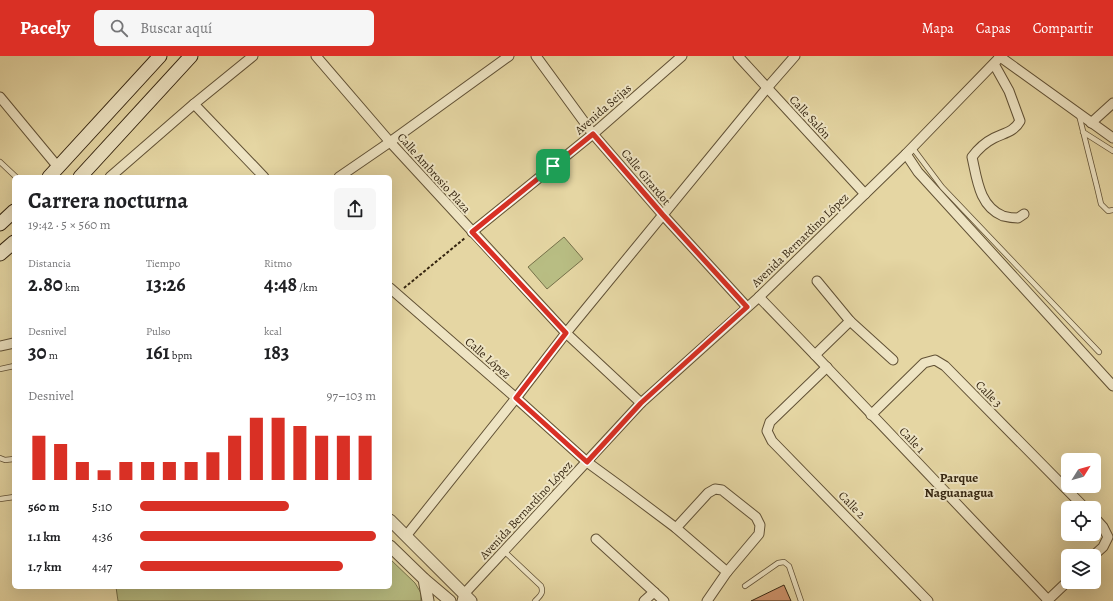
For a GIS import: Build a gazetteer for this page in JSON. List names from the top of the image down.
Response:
{
  "streets": {
    "street": [
      "Avenida Seijas",
      "Calle Salón",
      "Calle Ambrosio Plaza",
      "Calle Girardot",
      "Avenida Bernardino López",
      "Calle López",
      "Calle 3",
      "Calle 1",
      "Calle 2"
    ]
  },
  "crossings": [
    ["Avenida Seijas", "Calle Ambrosio Plaza"],
    ["Avenida Seijas", "Calle Girardot"],
    ["Calle Salón", "Avenida Bernardino López"],
    ["Calle Ambrosio Plaza", "Avenida Bernardino López"],
    ["Calle Girardot", "Avenida Bernardino López"],
    ["Avenida Bernardino López", "Calle López"],
    ["Avenida Bernardino López", "Calle 1"],
    ["Calle 3", "Calle 1"],
    ["Calle 1", "Calle 2"]
  ],
  "districts": ["Parque Naguanagua"],
  "north": "top right",
  "page": {
    "header": "Pacely",
    "search": "Buscar aquí",
    "nav": ["Mapa", "Capas", "Compartir"],
    "heading": ["Carrera nocturna", "19:42 · 5 × 560 m"],
    "stats": [
      ["Distancia", "2.80 km"],
      ["Tiempo", "13:26"],
      ["Ritmo", "4:48 /km"],
      ["Desnivel", "30 m"],
      ["Pulso", "161 bpm"],
      ["kcal", "183"]
    ],
    "chart": ["Desnivel", "97–103 m"],
    "list": [
      {
        "name": "560 m",
        "note": "5:10"
      },
      {
        "name": "1.1 km",
        "note": "4:36"
      },
      {
        "name": "1.7 km",
        "note": "4:47"
      }
    ]
  }
}
